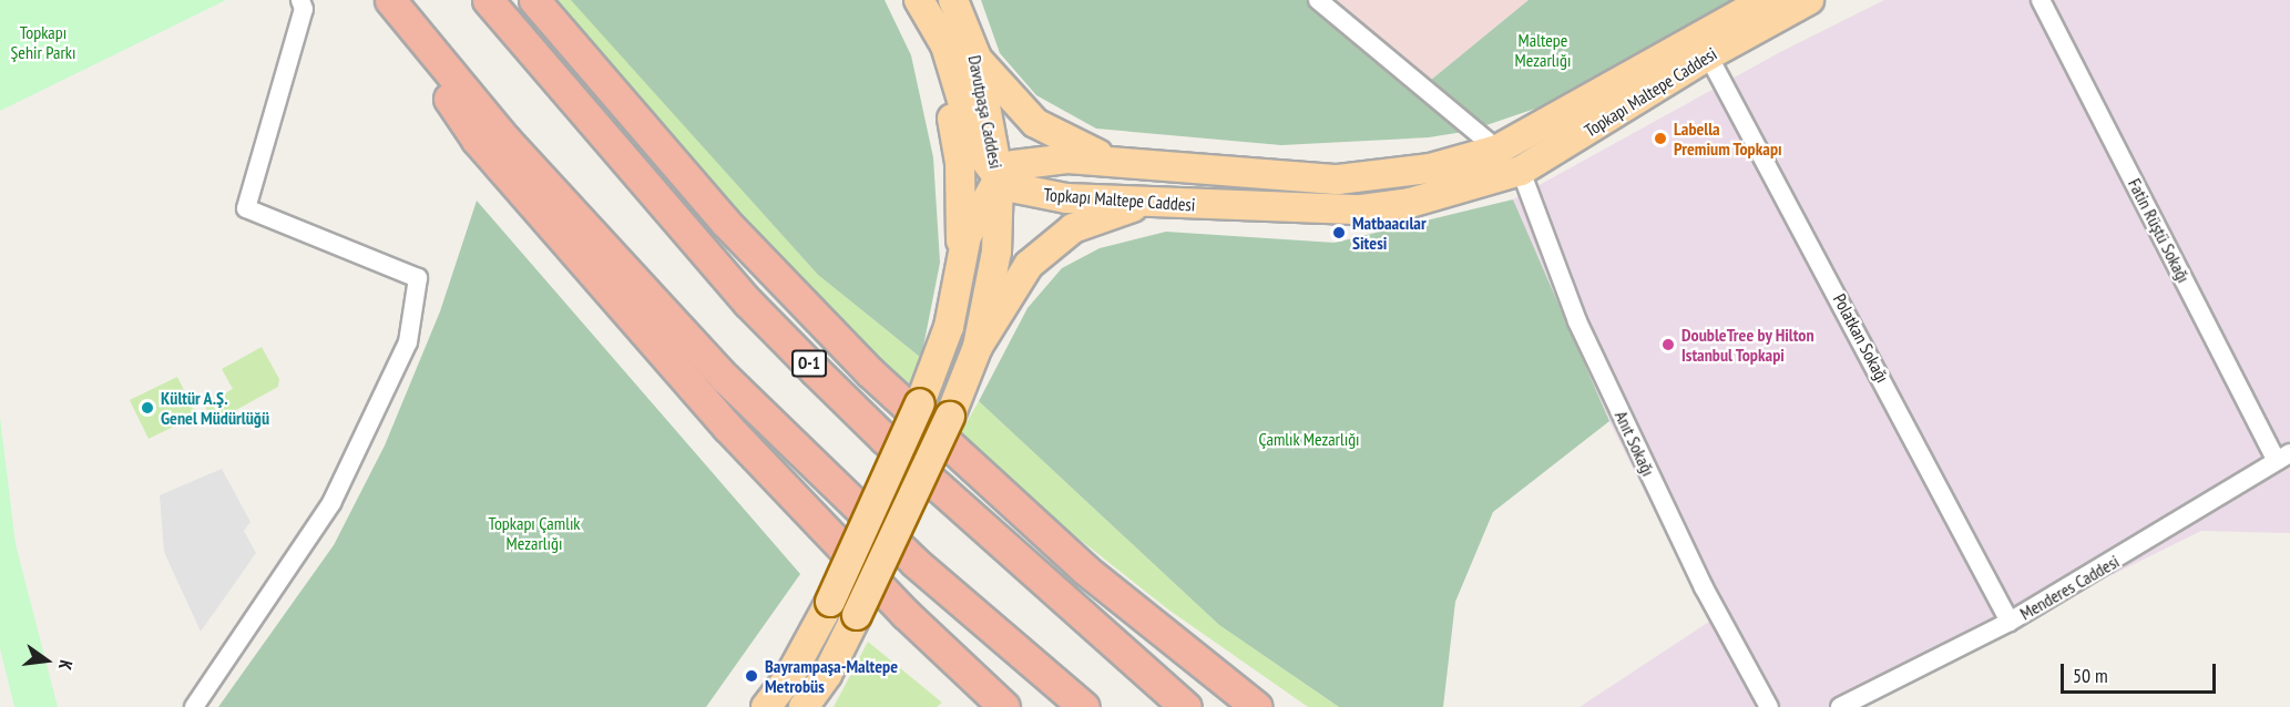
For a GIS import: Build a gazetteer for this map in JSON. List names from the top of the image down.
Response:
{
  "streets": {
    "highway": ["O-1"],
    "main road": ["Topkapı Maltepe Caddesi", "Davutpaşa Caddesi"],
    "street": [
      "Fatin Rüştü Sokağı",
      "Polatkan Sokağı",
      "Anıt Sokağı",
      "Menderes Caddesi"
    ]
  },
  "crossings": [
    ["Topkapı Maltepe Caddesi", "Davutpaşa Caddesi"],
    ["Topkapı Maltepe Caddesi", "Polatkan Sokağı"],
    ["Topkapı Maltepe Caddesi", "Anıt Sokağı"],
    ["Fatin Rüştü Sokağı", "Menderes Caddesi"],
    ["Polatkan Sokağı", "Menderes Caddesi"]
  ],
  "parks": [
    "Topkapı Şehir Parkı",
    "Maltepe Mezarlığı",
    "Çamlık Mezarlığı",
    "Topkapı Çamlık Mezarlığı"
  ],
  "places": [
    "Labella Premium Topkapı",
    "Matbaacılar Sitesi",
    "DoubleTree by Hilton Istanbul Topkapi",
    "Kültür A.Ş. Genel Müdürlüğü",
    "Bayrampaşa-Maltepe Metrobüs"
  ],
  "scale_bar": "50 m",
  "north": "right"
}
